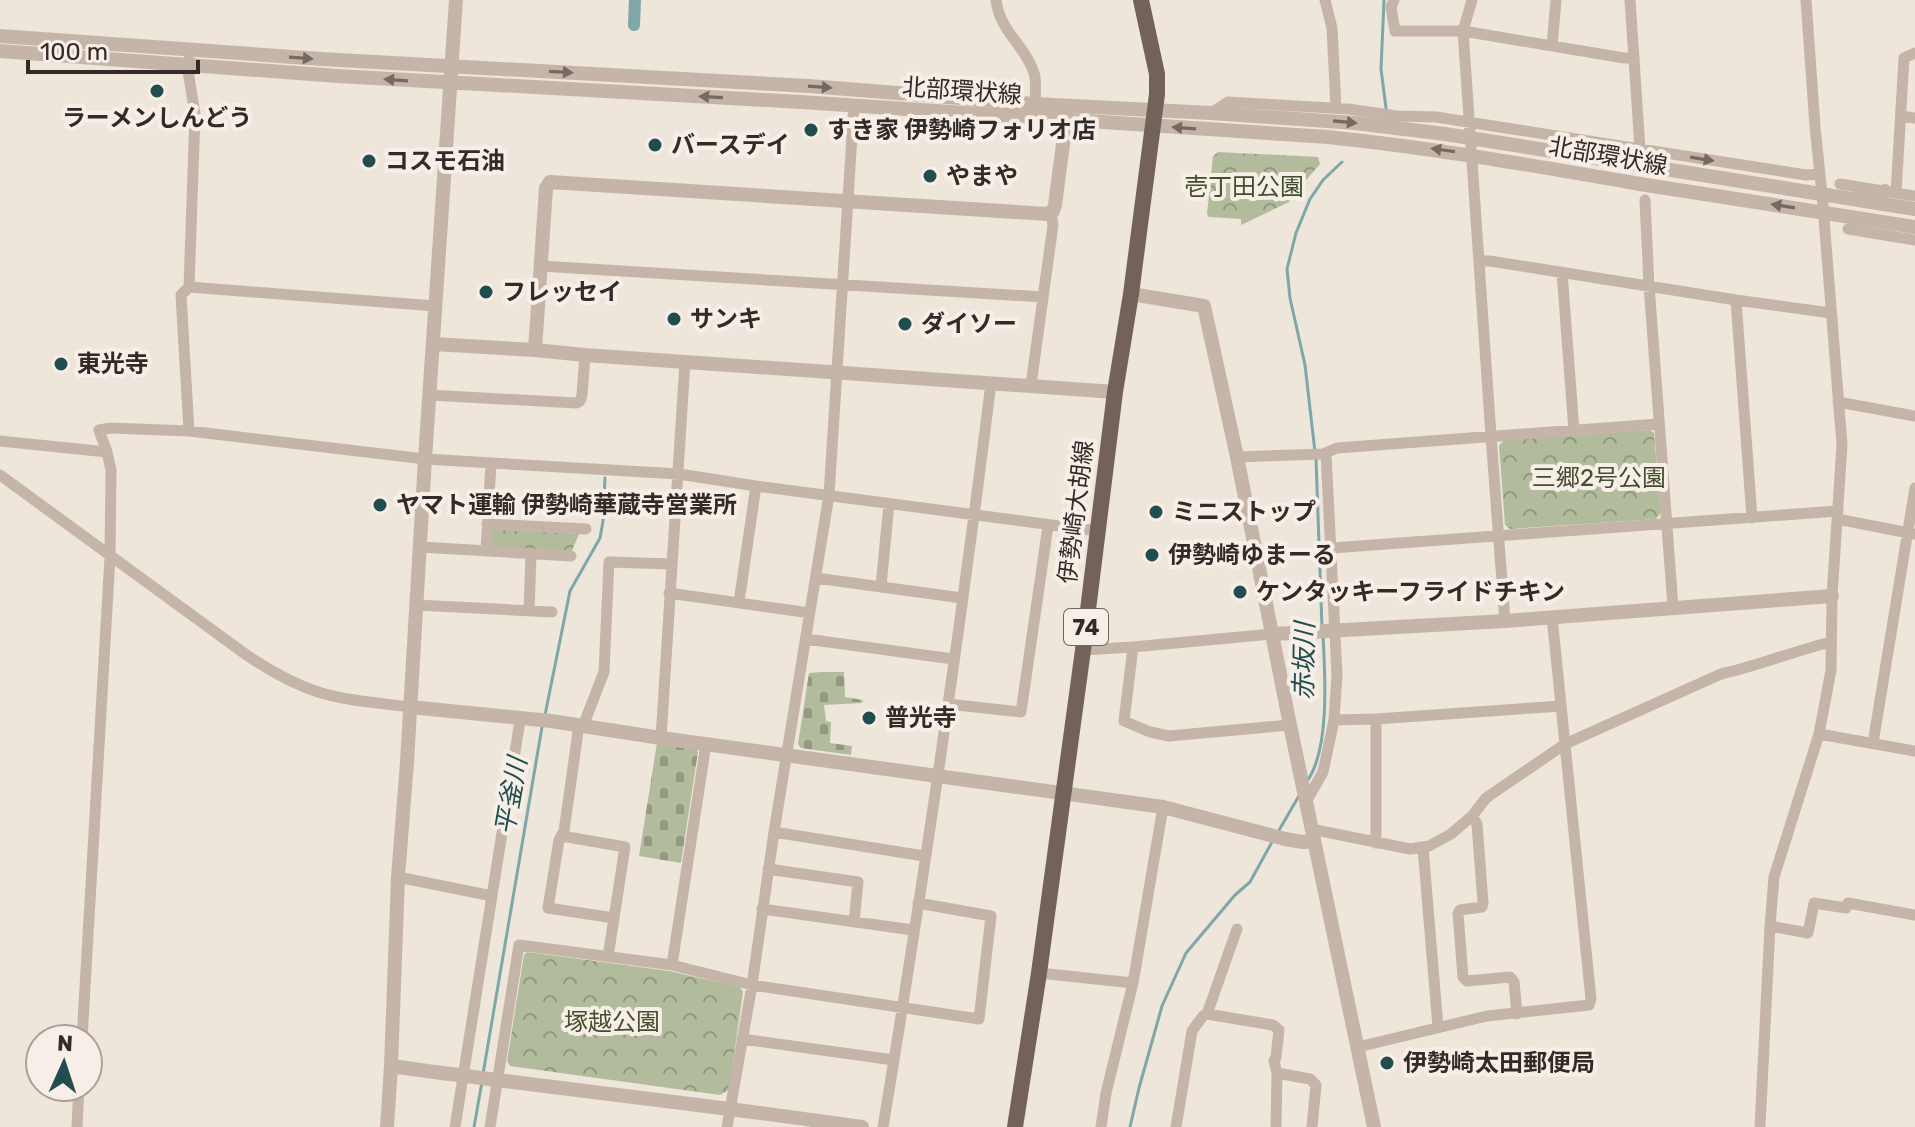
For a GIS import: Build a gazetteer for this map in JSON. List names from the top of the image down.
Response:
{
  "streets": {
    "main road": ["伊勢崎大胡線", "74"],
    "street": ["北部環状線"]
  },
  "crossings": [
    ["北部環状線", "伊勢崎大胡線"]
  ],
  "water": ["赤坂川", "平釜川"],
  "parks": ["壱丁田公園", "三郷2号公園", "塚越公園"],
  "places": [
    "ラーメンしんどう",
    "すき家 伊勢崎フォリオ店",
    "バースデイ",
    "コスモ石油",
    "やまや",
    "フレッセイ",
    "サンキ",
    "ダイソー",
    "東光寺",
    "ヤマト運輸 伊勢崎華蔵寺営業所",
    "ミニストップ",
    "伊勢崎ゆまーる",
    "ケンタッキーフライドチキン",
    "普光寺",
    "伊勢崎太田郵便局"
  ],
  "scale_bar": "100 m",
  "north": "top"
}
